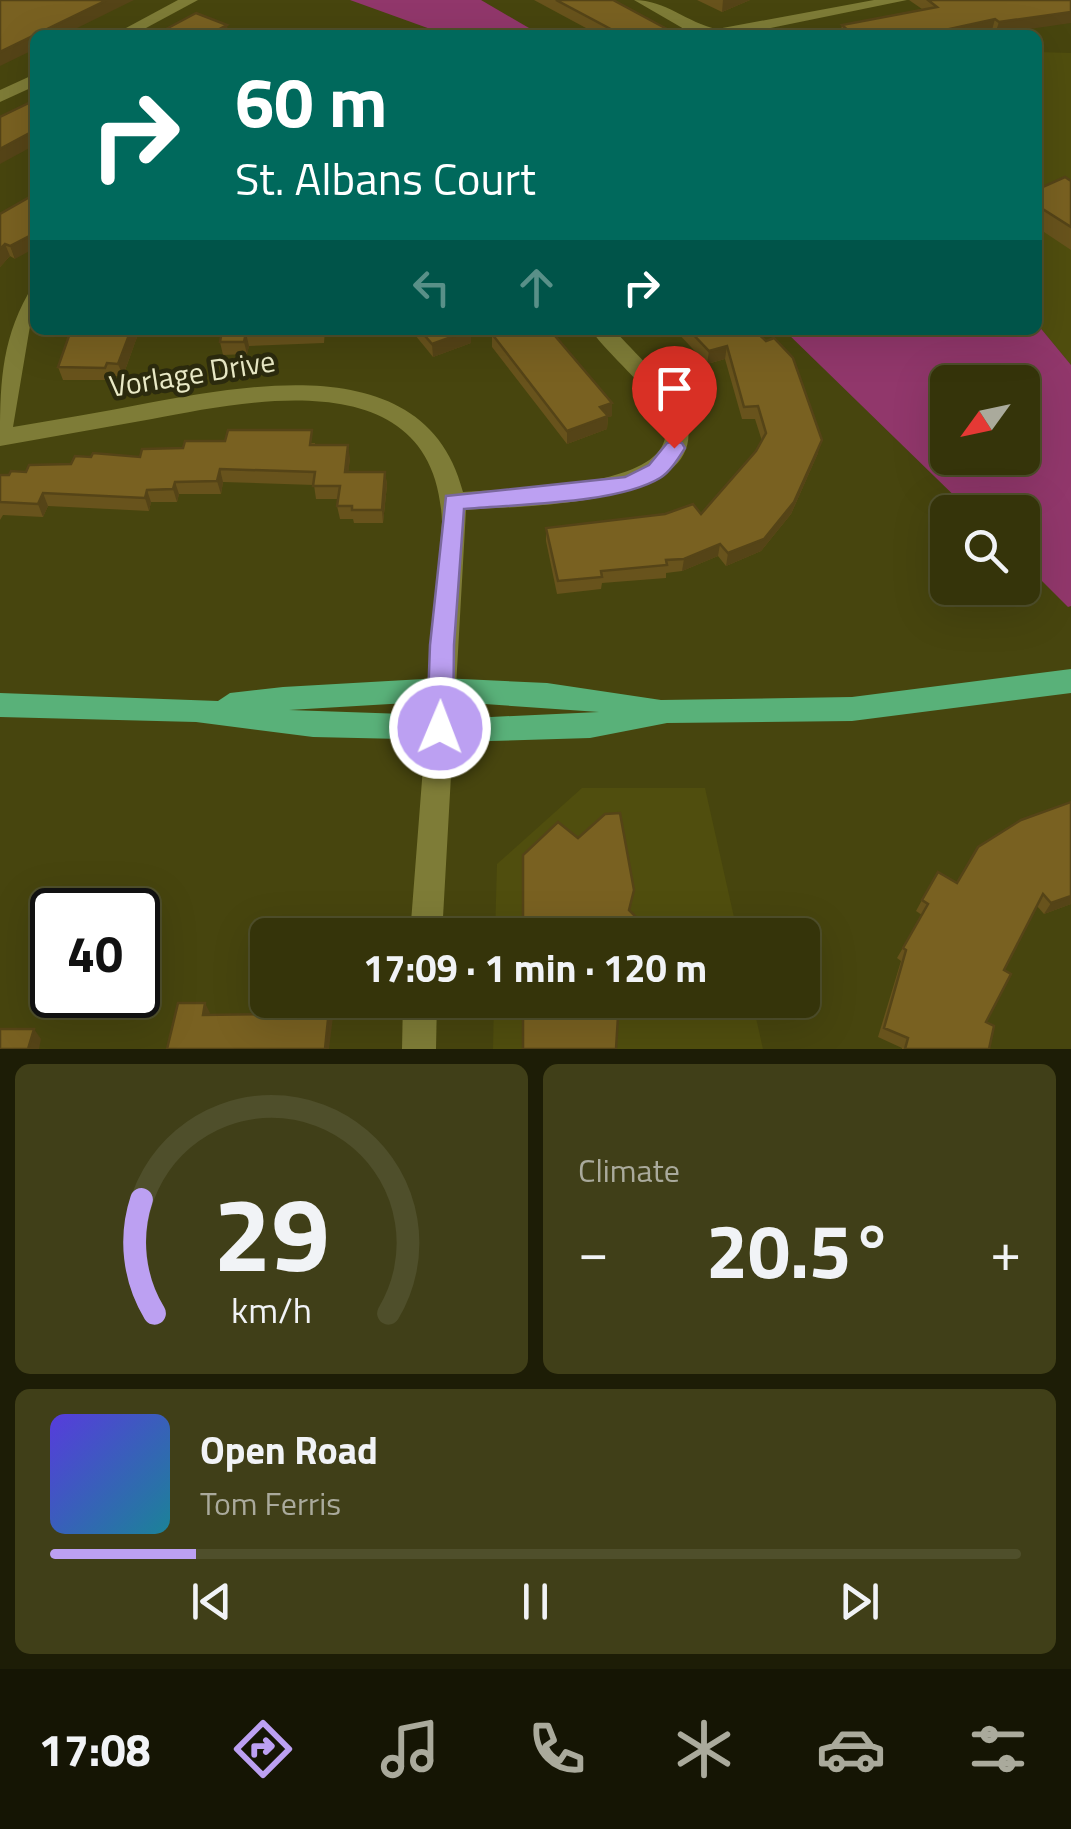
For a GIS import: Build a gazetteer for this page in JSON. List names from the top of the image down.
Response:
{
  "streets": {
    "street": ["Vorlage Drive"]
  },
  "north": "bottom left",
  "page": {
    "turn": ["60 m", "St. Albans Court"],
    "limit": "40",
    "trip": "17:09 · 1 min · 120 m",
    "tile": "Climate",
    "heat": ["−", "20.5°", "+"],
    "song": ["Open Road", "Tom Ferris"],
    "tabs": "17:08",
    "gauge": ["29", "km/h"]
  }
}
